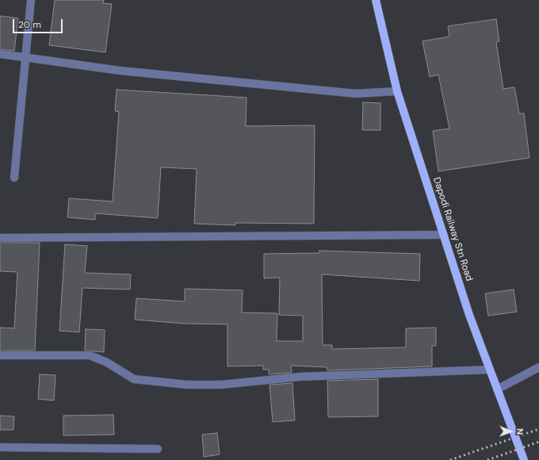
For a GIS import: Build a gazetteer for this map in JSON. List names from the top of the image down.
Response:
{
  "streets": {
    "main road": ["Dapodi Railway Stn Road"]
  },
  "scale_bar": "20 m",
  "north": "right"
}
